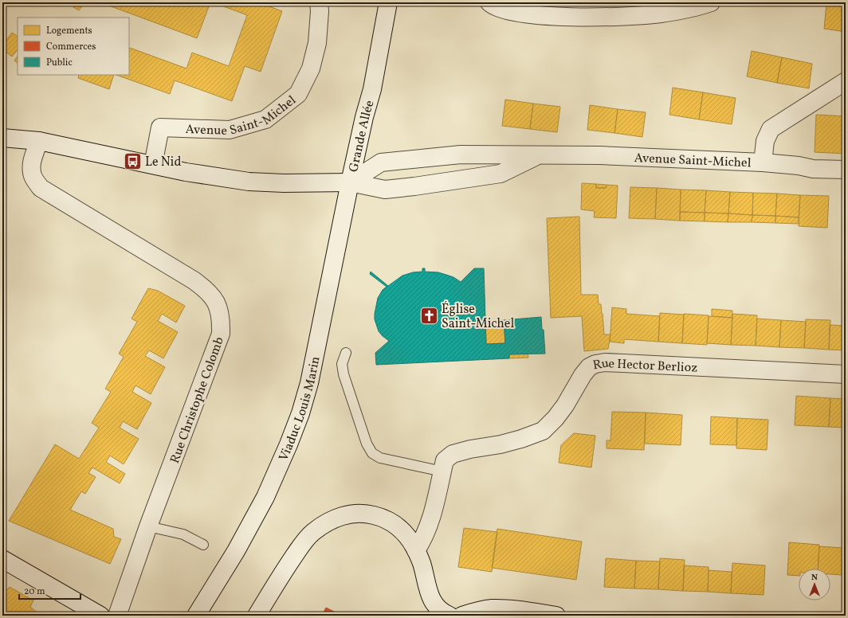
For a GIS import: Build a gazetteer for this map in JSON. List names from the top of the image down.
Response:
{
  "streets": {
    "street": [
      "Avenue Saint-Michel",
      "Grande Allée",
      "Rue Hector Berlioz",
      "Rue Christophe Colomb",
      "Viaduc Louis Marin"
    ]
  },
  "crossings": [
    ["Avenue Saint-Michel", "Grande Allée"],
    ["Avenue Saint-Michel", "Rue Christophe Colomb"],
    ["Avenue Saint-Michel", "Viaduc Louis Marin"],
    ["Grande Allée", "Viaduc Louis Marin"]
  ],
  "places": {
    "bus stop": ["Le Nid"],
    "church": ["Église Saint-Michel"]
  },
  "legend": ["Logements", "Commerces", "Public"],
  "scale_bar": "20 m",
  "north": "top"
}
